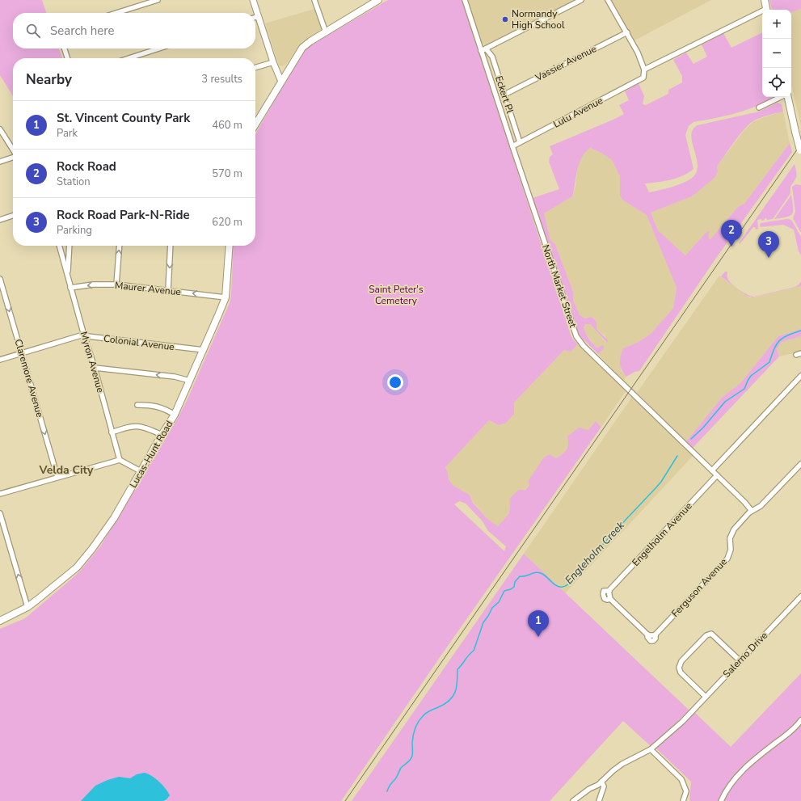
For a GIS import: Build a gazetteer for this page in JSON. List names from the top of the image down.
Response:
{
  "streets": {
    "main road": ["Lucas-Hunt Road"],
    "street": [
      "Vassier Avenue",
      "Eckert Pl",
      "Lulu Avenue",
      "North Market Street",
      "Maurer Avenue",
      "Colonial Avenue",
      "Myron Avenue",
      "Claremore Avenue",
      "Engelholm Avenue",
      "Ferguson Avenue",
      "Salerno Drive"
    ]
  },
  "crossings": [
    ["Vassier Avenue", "Eckert Pl"],
    ["Eckert Pl", "Lulu Avenue"],
    ["Eckert Pl", "North Market Street"],
    ["Lulu Avenue", "North Market Street"],
    ["North Market Street", "Engelholm Avenue"],
    ["North Market Street", "Ferguson Avenue"],
    ["Maurer Avenue", "Myron Avenue"],
    ["Maurer Avenue", "Lucas-Hunt Road"],
    ["Colonial Avenue", "Myron Avenue"],
    ["Colonial Avenue", "Claremore Avenue"],
    ["Colonial Avenue", "Lucas-Hunt Road"],
    ["Engelholm Avenue", "Ferguson Avenue"]
  ],
  "one_way": ["Maurer Avenue", "Claremore Avenue"],
  "districts": ["Velda City"],
  "water": ["Engleholm Creek"],
  "parks": ["Saint Peter's Cemetery"],
  "places": ["Normandy High School"],
  "page": {
    "map_buttons": ["+", "−"],
    "search": "Search here",
    "heading": ["Nearby", "3 results"],
    "list": [
      {
        "mark": "1",
        "name": "St. Vincent County Park",
        "note": "Park",
        "value": "460 m"
      },
      {
        "mark": "2",
        "name": "Rock Road",
        "note": "Station",
        "value": "570 m"
      },
      {
        "mark": "3",
        "name": "Rock Road Park-N-Ride",
        "note": "Parking",
        "value": "620 m"
      }
    ],
    "pins": ["2", "3", "1"]
  }
}
